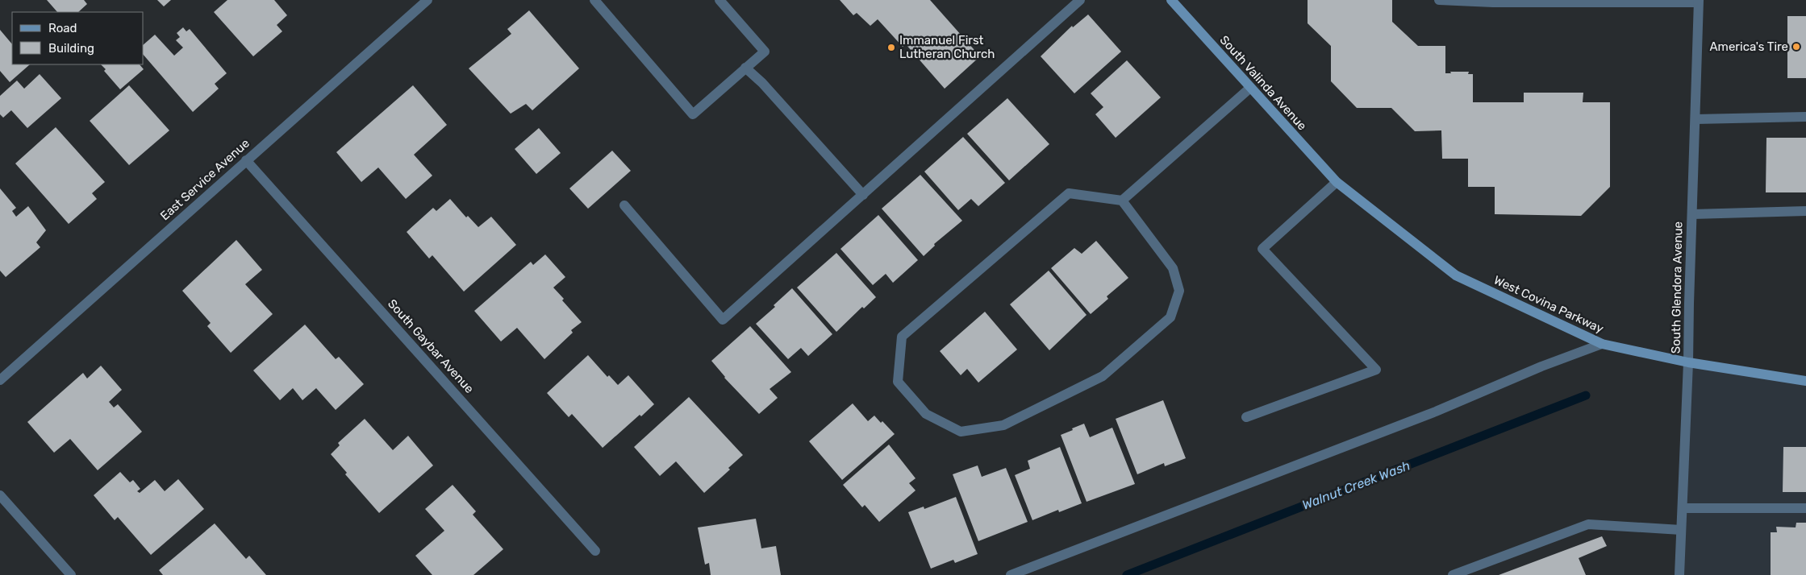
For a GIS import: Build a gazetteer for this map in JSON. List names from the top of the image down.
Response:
{
  "streets": {
    "main road": ["South Valinda Avenue", "West Covina Parkway"],
    "street": ["East Service Avenue", "South Glendora Avenue", "South Gaybar Avenue"]
  },
  "crossings": [
    ["South Valinda Avenue", "West Covina Parkway"],
    ["East Service Avenue", "South Gaybar Avenue"],
    ["South Glendora Avenue", "West Covina Parkway"]
  ],
  "water": ["Walnut Creek Wash"],
  "places": ["America's Tire", "Immanuel First Lutheran Church"],
  "legend": ["Road", "Building"]
}
